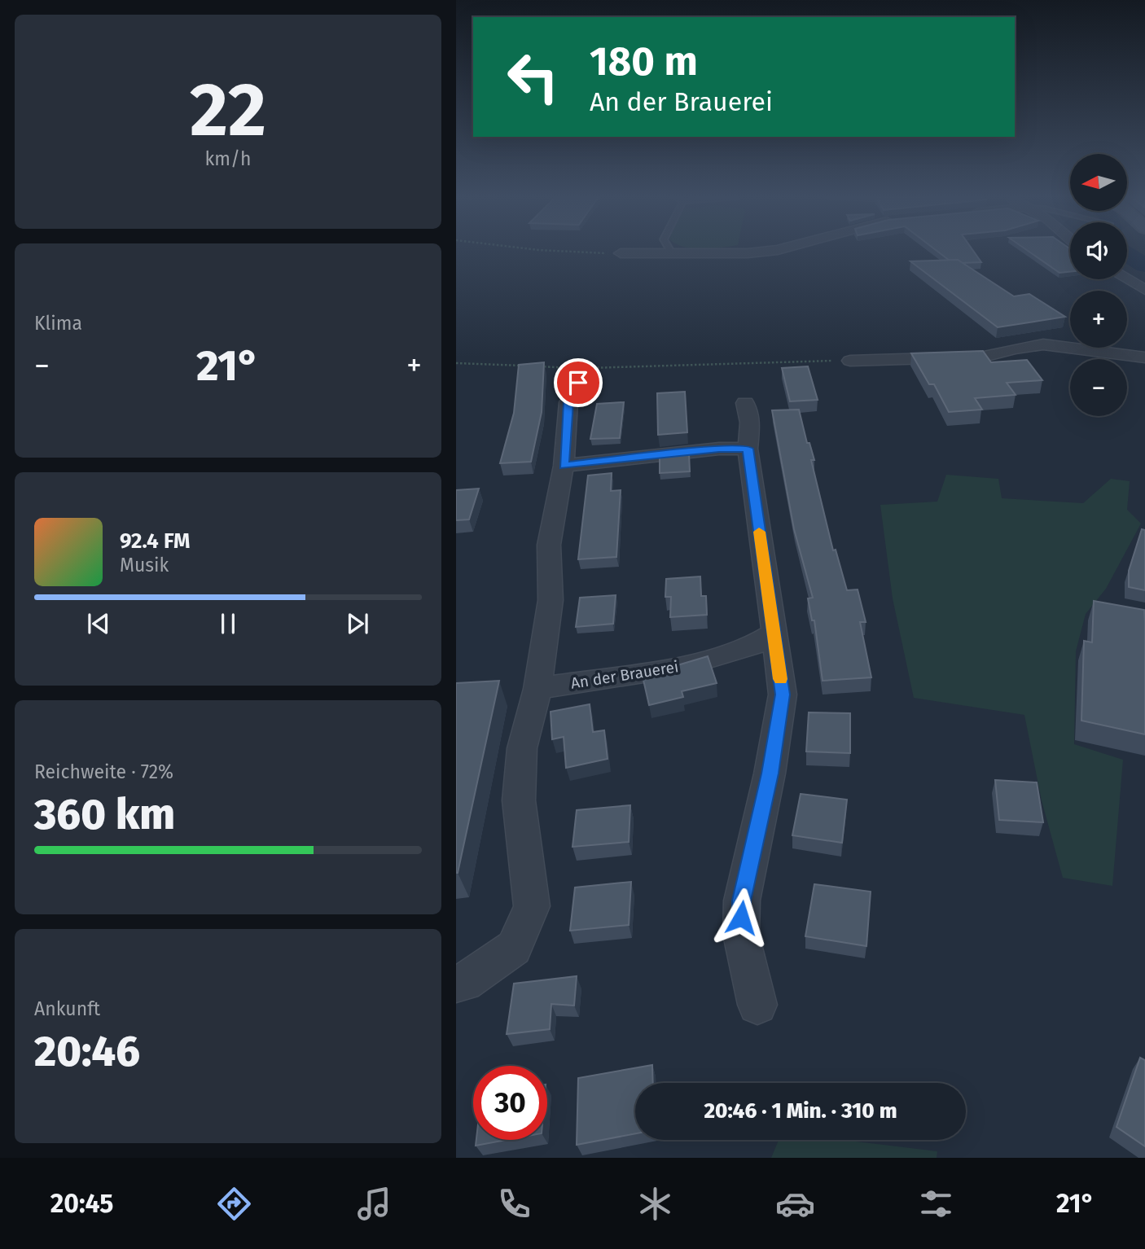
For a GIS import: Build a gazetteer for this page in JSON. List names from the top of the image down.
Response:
{
  "streets": {
    "street": ["An der Brauerei"]
  },
  "north": "left",
  "page": {
    "tile": [
      ["22", "km/h"],
      "Klima",
      ["Reichweite · 72%", "360 km"],
      ["Ankunft", "20:46"]
    ],
    "turn": ["180 m", "An der Brauerei"],
    "map_buttons": ["+", "−"],
    "heat": ["−", "21°", "+"],
    "song": ["92.4 FM", "Musik"],
    "limit": "30",
    "trip": "20:46 · 1 Min. · 310 m",
    "tabs": ["20:45", "21°"]
  }
}
